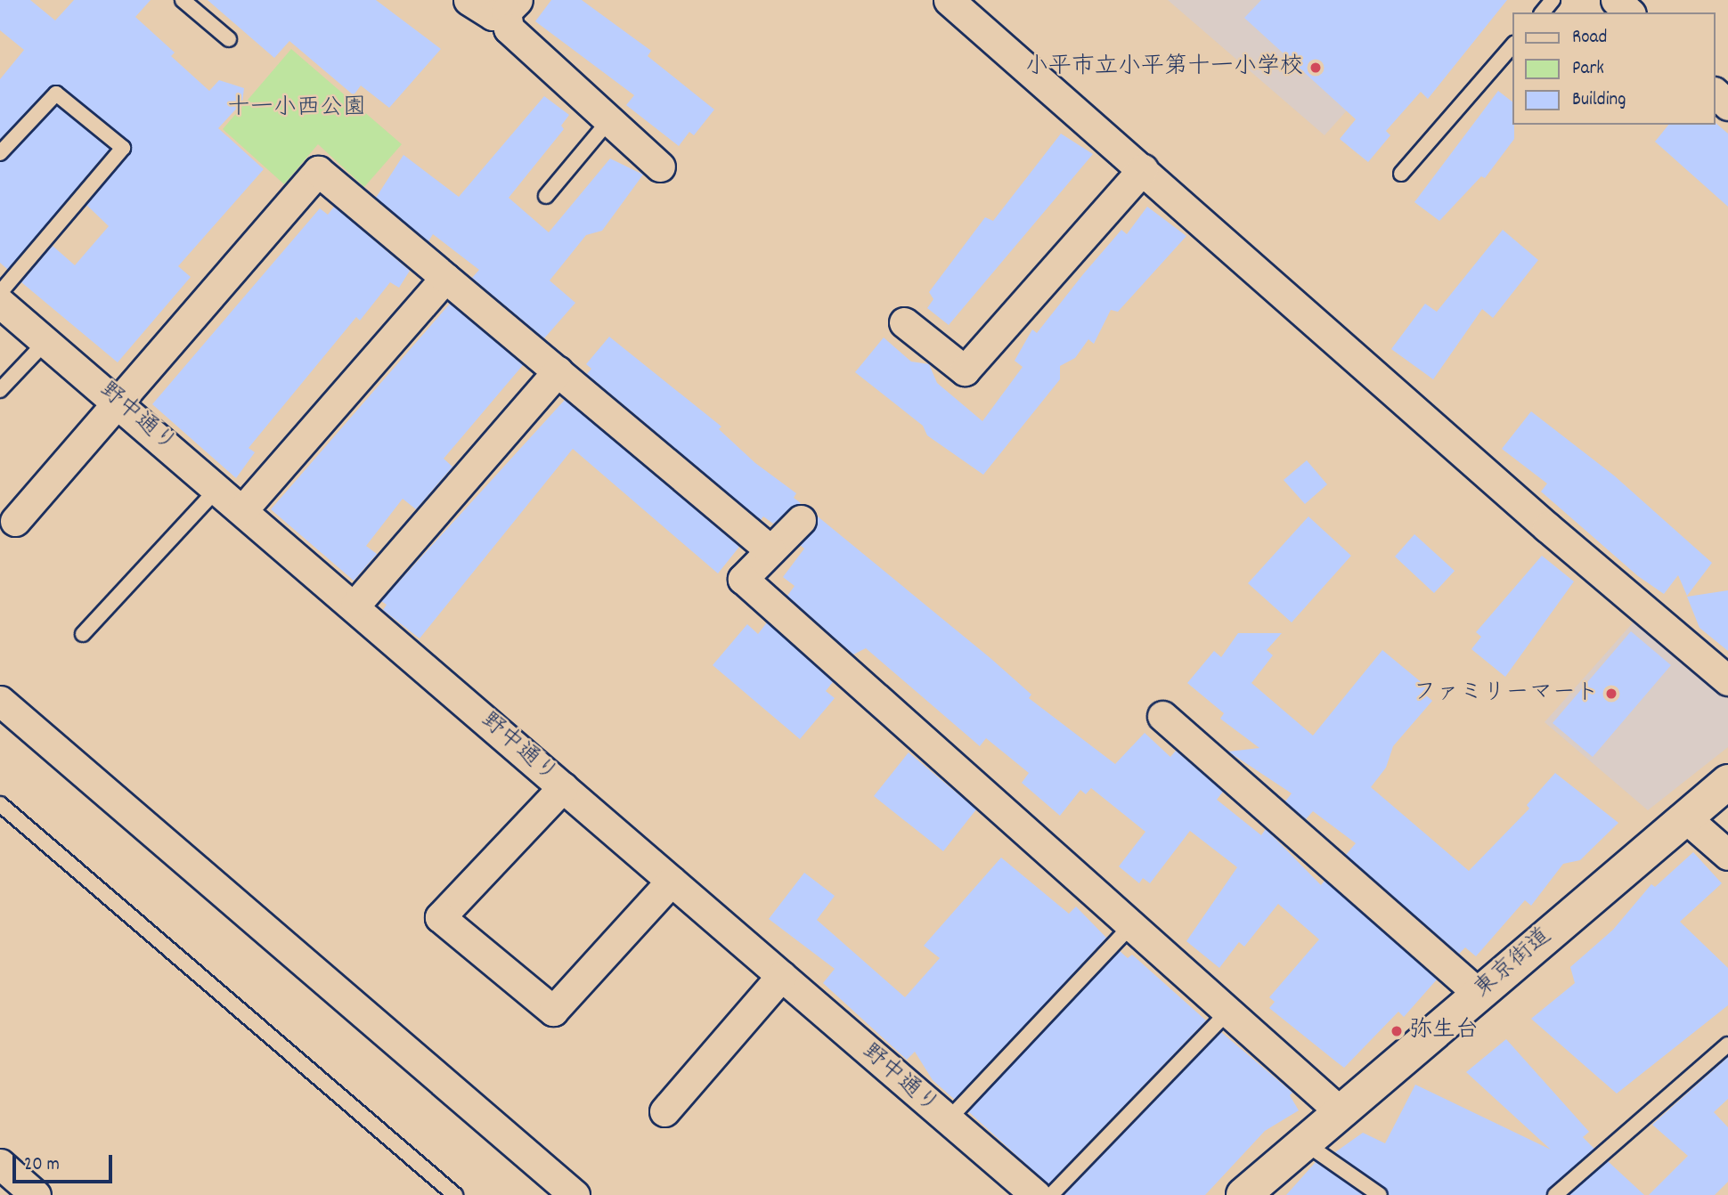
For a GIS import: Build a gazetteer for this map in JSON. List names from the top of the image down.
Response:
{
  "streets": {
    "main road": ["東京街道"],
    "street": ["野中通り"]
  },
  "parks": ["十一小西公園"],
  "places": ["小平市立小平第十一小学校", "ファミリーマート", "弥生台"],
  "legend": ["Road", "Park", "Building"],
  "scale_bar": "20 m"
}
